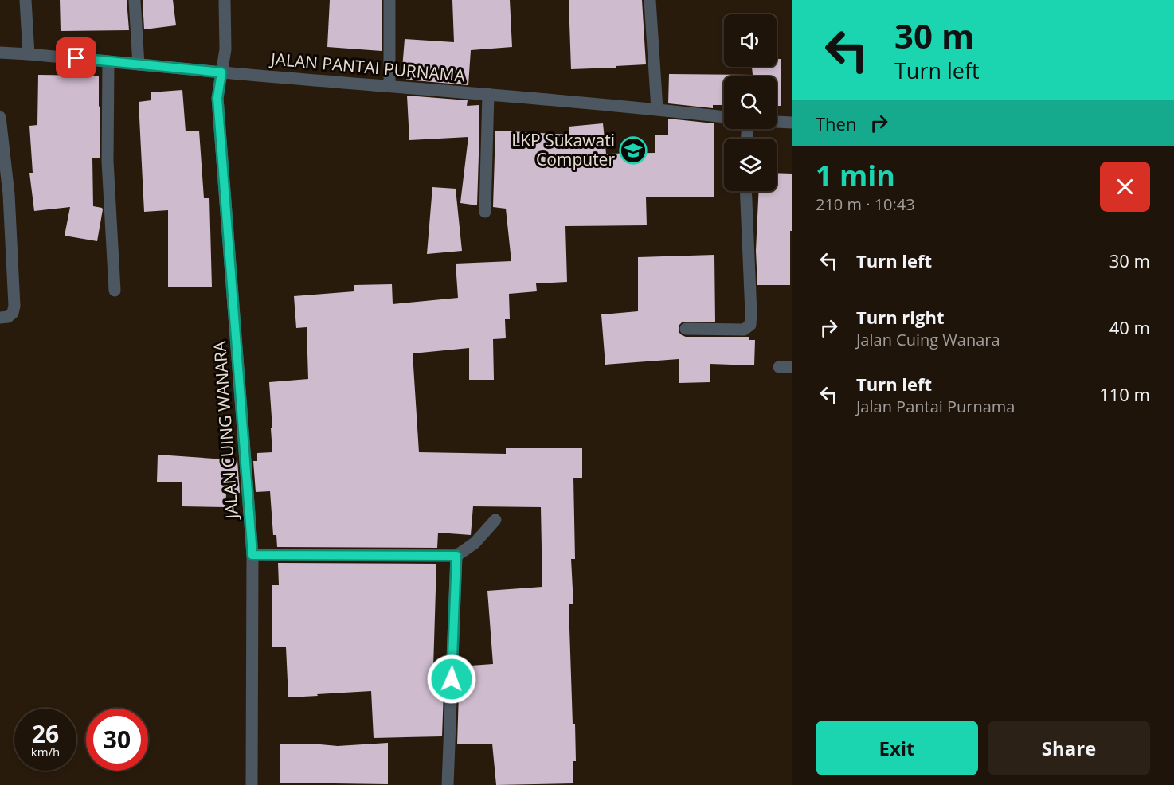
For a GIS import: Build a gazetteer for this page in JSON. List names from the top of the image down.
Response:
{
  "streets": {
    "street": ["JALAN PANTAI PURNAMA", "JALAN CUING WANARA"]
  },
  "crossings": [
    ["JALAN PANTAI PURNAMA", "JALAN CUING WANARA"]
  ],
  "places": {
    "school or university": ["LKP Sukawati Computer"]
  },
  "page": {
    "turn": ["30 m", "Turn left"],
    "then": "Then",
    "heading": ["1 min", "210 m · 10:43"],
    "list": [
      {
        "name": "Turn left",
        "value": "30 m"
      },
      {
        "name": "Turn right",
        "note": "Jalan Cuing Wanara",
        "value": "40 m"
      },
      {
        "name": "Turn left",
        "note": "Jalan Pantai Purnama",
        "value": "110 m"
      }
    ],
    "speed": "26 km/h",
    "limit": "30",
    "buttons": ["Exit", "Share"]
  }
}
